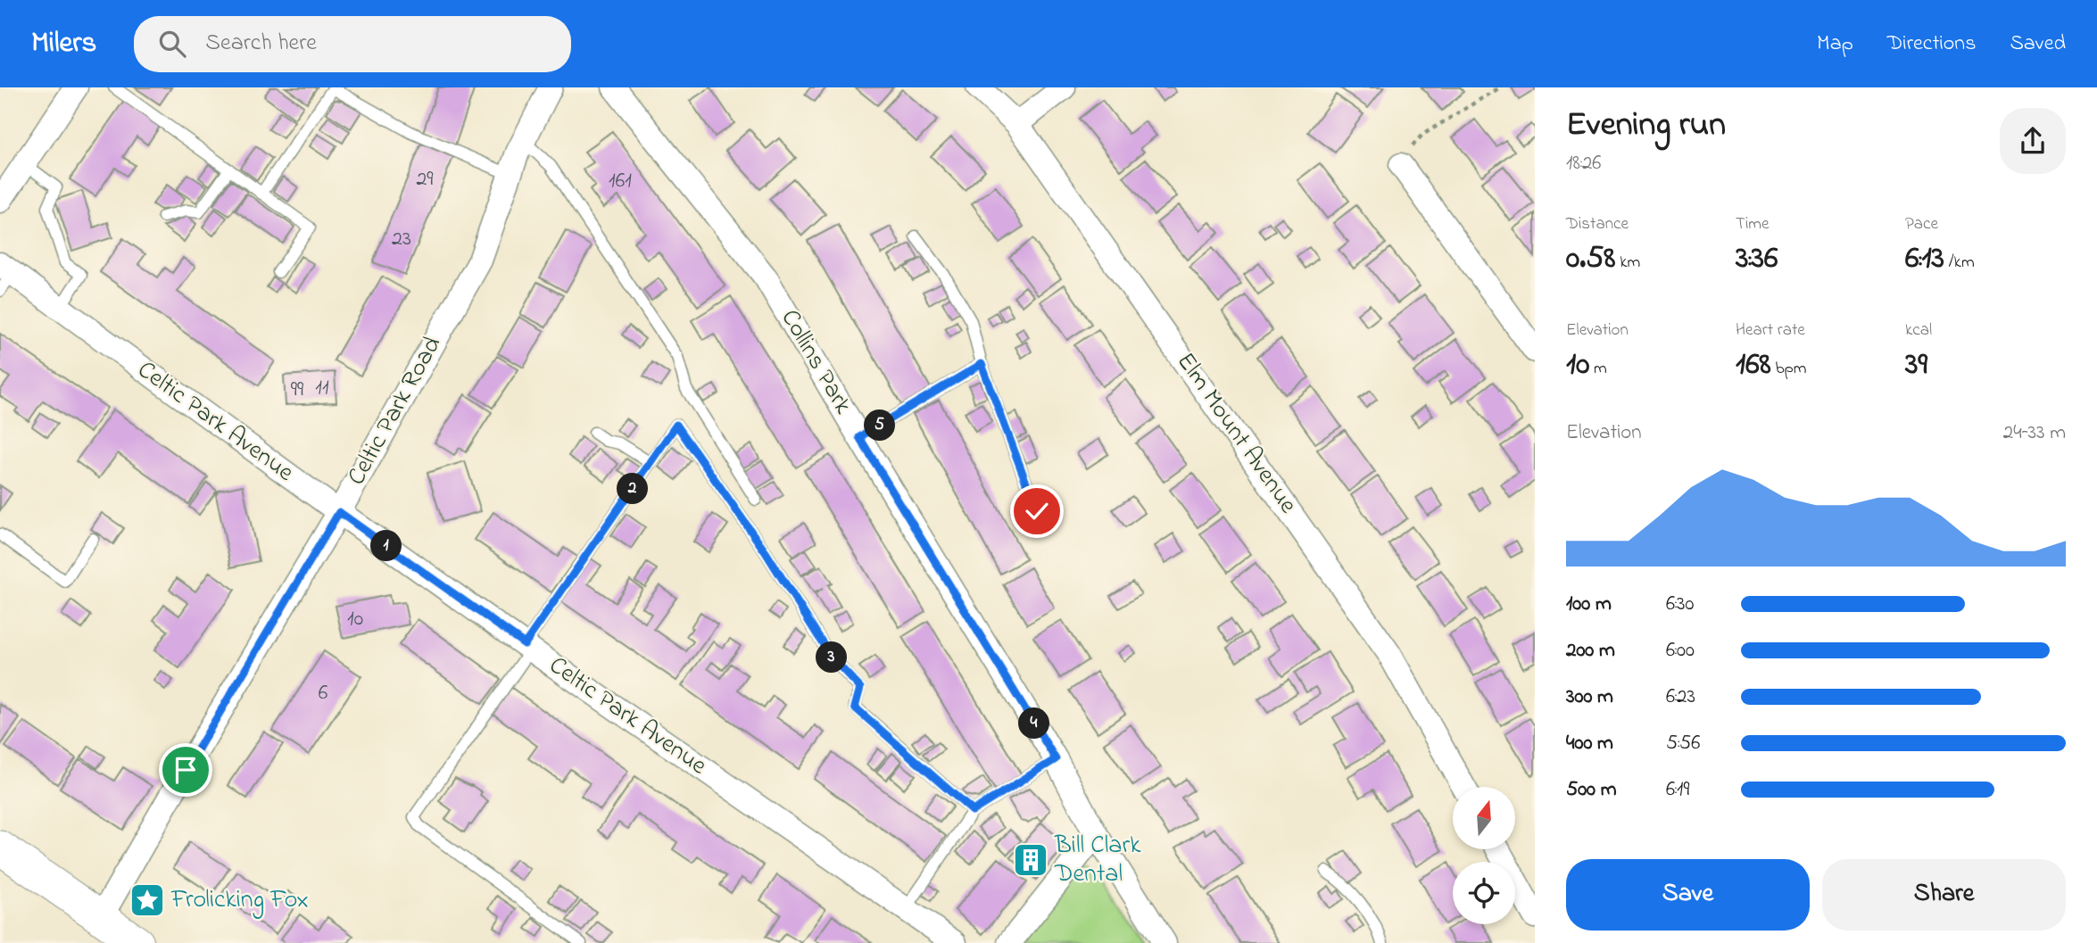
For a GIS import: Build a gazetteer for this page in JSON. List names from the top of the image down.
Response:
{
  "streets": {
    "street": [
      "Collins Park",
      "Celtic Park Road",
      "Celtic Park Avenue",
      "Elm Mount Avenue"
    ]
  },
  "crossings": [
    ["Celtic Park Road", "Celtic Park Avenue"]
  ],
  "places": {
    "building": ["Bill Clark Dental"],
    "place": ["Frolicking Fox"]
  },
  "house_numbers": [
    "29",
    "161",
    "23",
    "11",
    "99",
    "10",
    "6"
  ],
  "north": "top",
  "page": {
    "header": "Milers",
    "search": "Search here",
    "nav": ["Map", "Directions", "Saved"],
    "heading": ["Evening run", "18:26"],
    "stats": [
      ["Distance", "0.58 km"],
      ["Time", "3:36"],
      ["Pace", "6:13 /km"],
      ["Elevation", "10 m"],
      ["Heart rate", "168 bpm"],
      ["kcal", "39"]
    ],
    "chart": ["Elevation", "24–33 m"],
    "pins": [
      "5",
      "2",
      "1",
      "3",
      "4"
    ],
    "list": [
      {
        "name": "100 m",
        "note": "6:30"
      },
      {
        "name": "200 m",
        "note": "6:00"
      },
      {
        "name": "300 m",
        "note": "6:23"
      },
      {
        "name": "400 m",
        "note": "5:56"
      },
      {
        "name": "500 m",
        "note": "6:19"
      }
    ],
    "buttons": ["Save", "Share"]
  }
}
